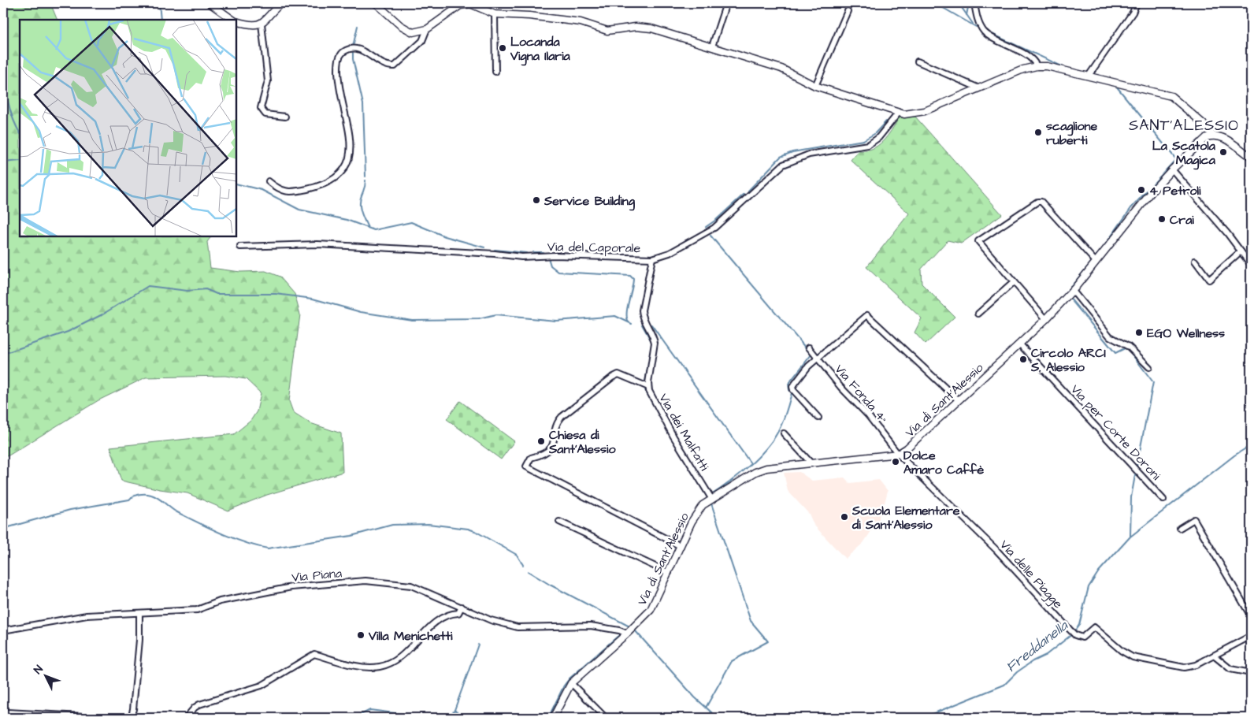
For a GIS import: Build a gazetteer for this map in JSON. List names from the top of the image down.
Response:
{
  "streets": {
    "street": [
      "Via del Caporale",
      "Via Fonda 4°",
      "Via di Sant'Alessio",
      "Via dei Malfatti",
      "Via per Corte Doroni",
      "Via delle Piagge",
      "Via Piana"
    ]
  },
  "crossings": [
    ["Via del Caporale", "Via dei Malfatti"],
    ["Via Fonda 4°", "Via di Sant'Alessio"],
    ["Via Fonda 4°", "Via delle Piagge"],
    ["Via di Sant'Alessio", "Via dei Malfatti"],
    ["Via di Sant'Alessio", "Via per Corte Doroni"],
    ["Via di Sant'Alessio", "Via delle Piagge"],
    ["Via di Sant'Alessio", "Via Piana"]
  ],
  "districts": ["SANT'ALESSIO"],
  "water": ["Freddanella"],
  "places": [
    "Locanda Vigna Ilaria",
    "scaglione ruberti",
    "La Scatola Magica",
    "4 Petroli",
    "Service Building",
    "Crai",
    "EGO Wellness",
    "Circolo ARCI S. Alessio",
    "Chiesa di Sant'Alessio",
    "Dolce Amaro Caffè",
    "Scuola Elementare di Sant'Alessio",
    "Villa Menichetti"
  ],
  "north": "top left"
}
